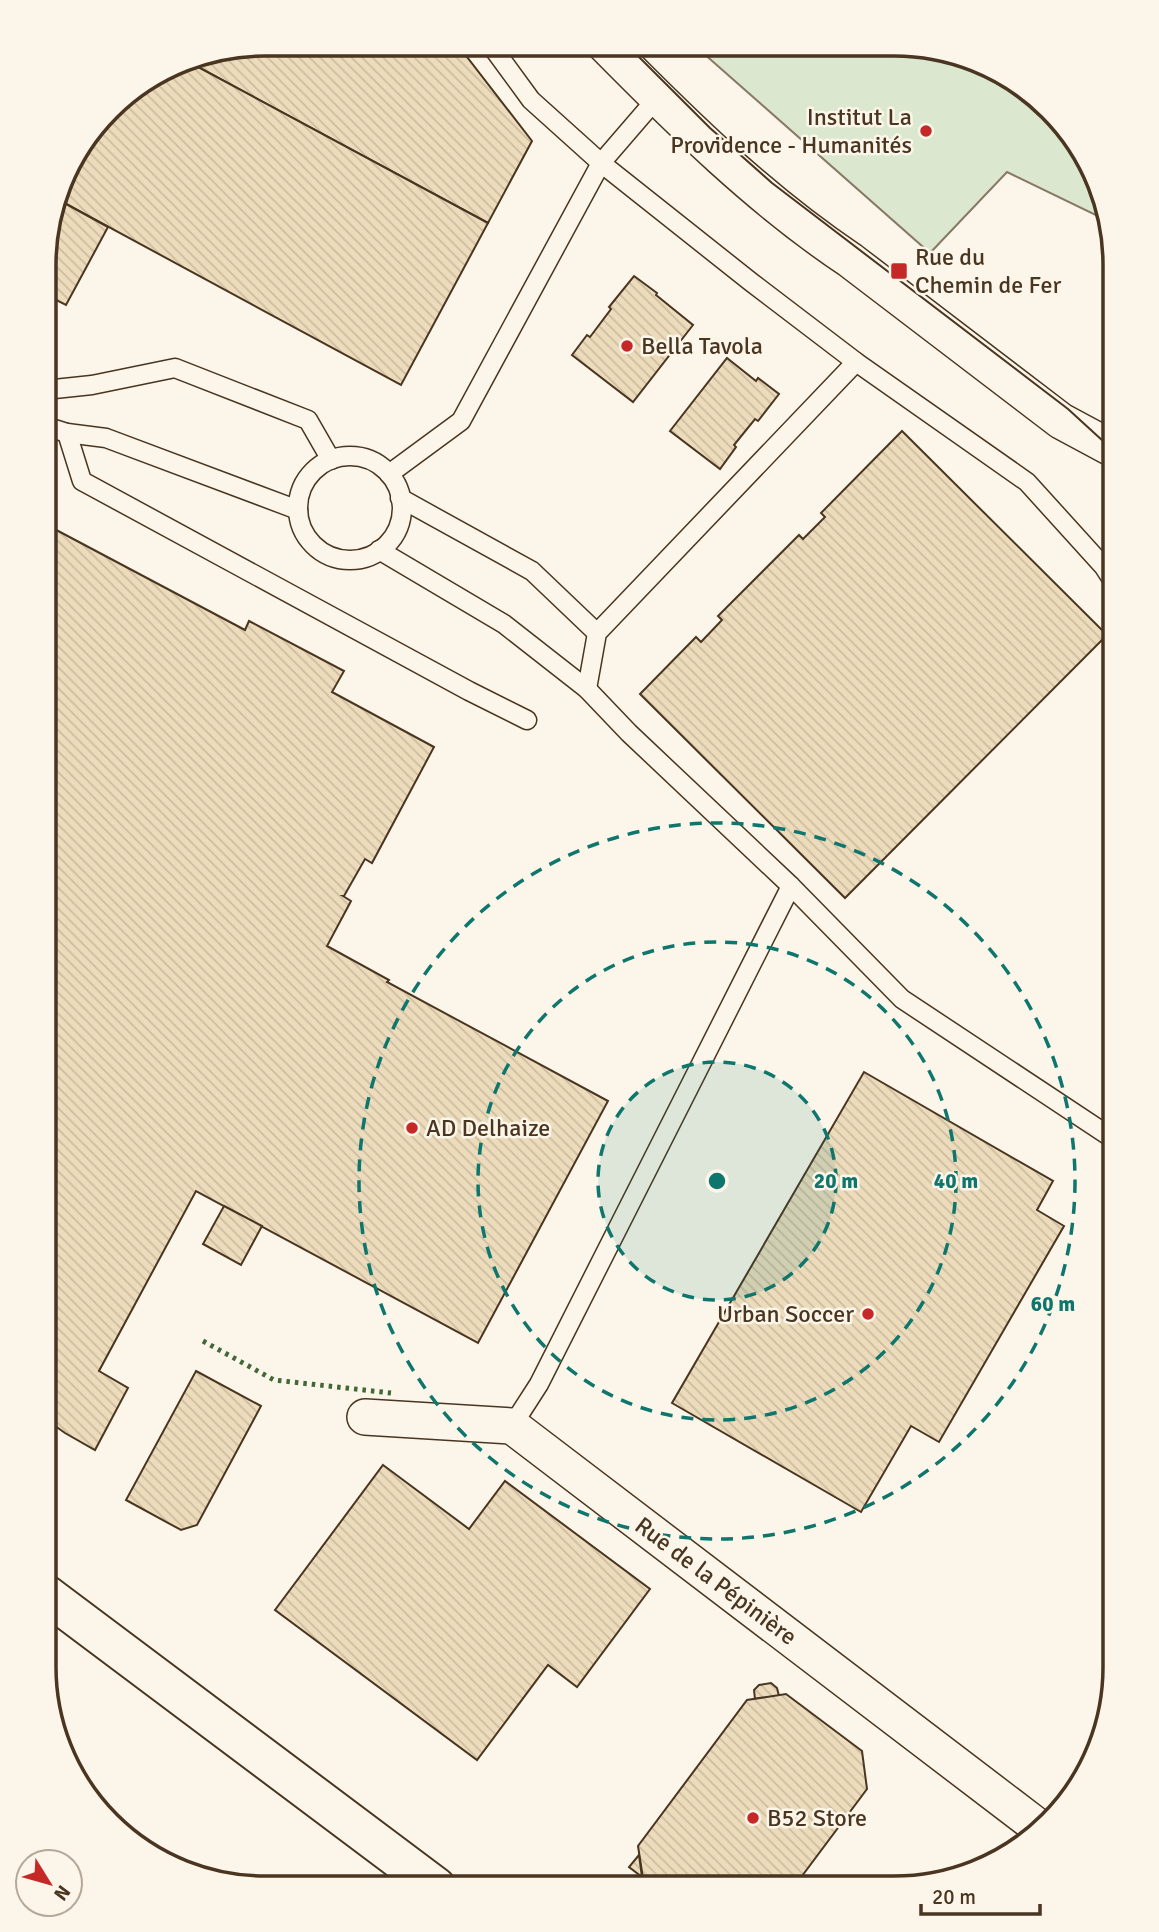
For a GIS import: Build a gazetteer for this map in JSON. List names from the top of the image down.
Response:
{
  "streets": {
    "street": ["Rue de la Pépinière"]
  },
  "places": {
    "other": [
      "Institut La Providence - Humanités",
      "Bella Tavola",
      "AD Delhaize",
      "Urban Soccer",
      "B52 Store"
    ],
    "transit": ["Rue du Chemin de Fer"]
  },
  "scale_bar": "20 m",
  "north": "bottom right",
  "rings": ["20 m", "40 m", "60 m"]
}
